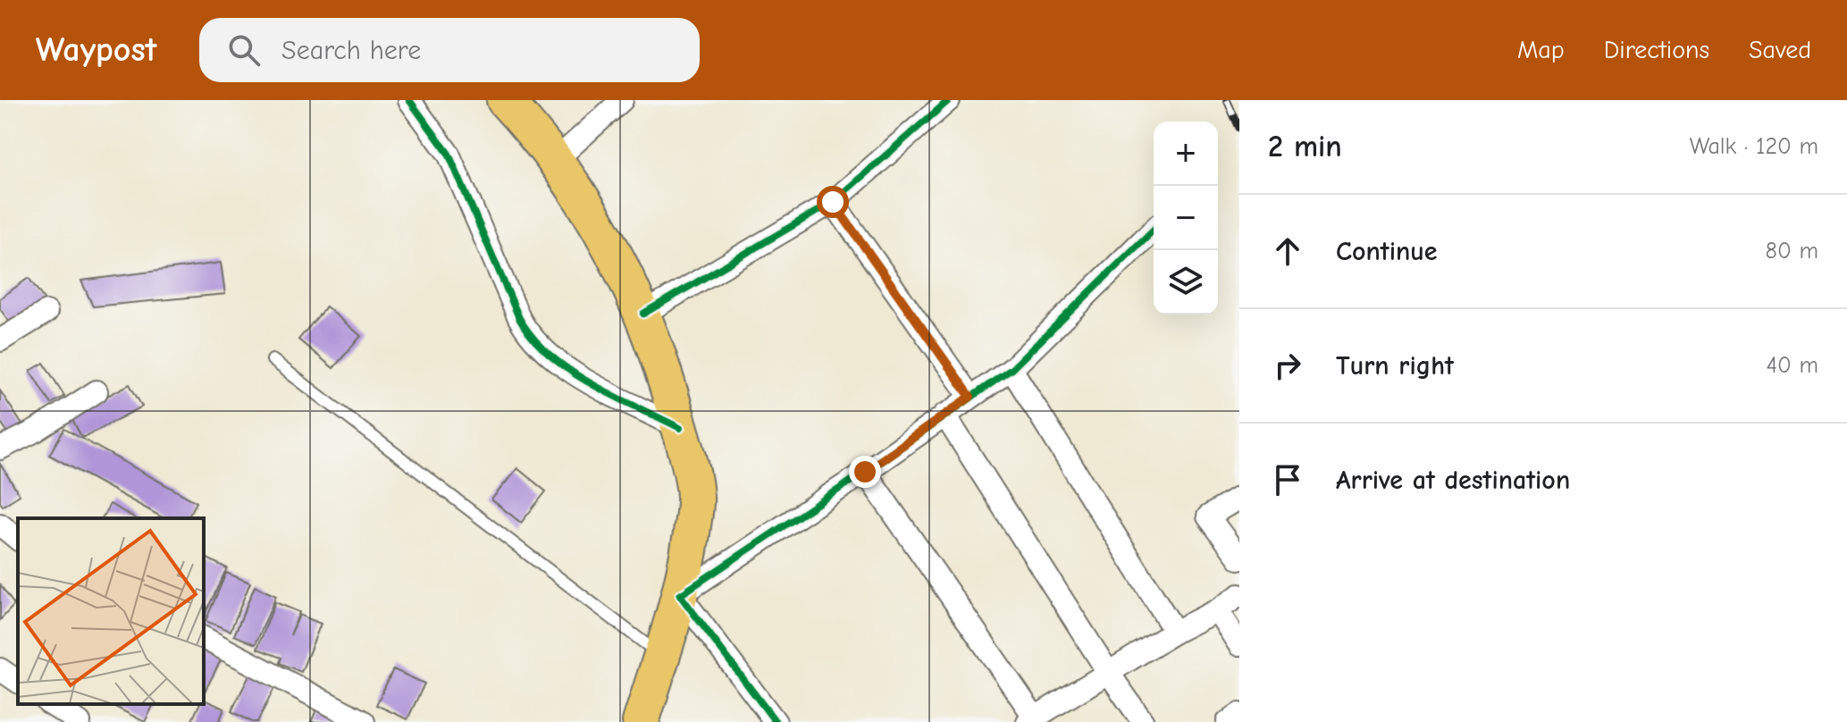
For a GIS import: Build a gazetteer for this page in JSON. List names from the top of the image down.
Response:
{
  "page": {
    "header": "Waypost",
    "search": "Search here",
    "nav": ["Map", "Directions", "Saved"],
    "heading": ["2 min", "Walk · 120 m"],
    "map_buttons": ["+", "−"],
    "list": [
      ["Continue", "80 m"],
      ["Turn right", "40 m"],
      "Arrive at destination"
    ]
  }
}
